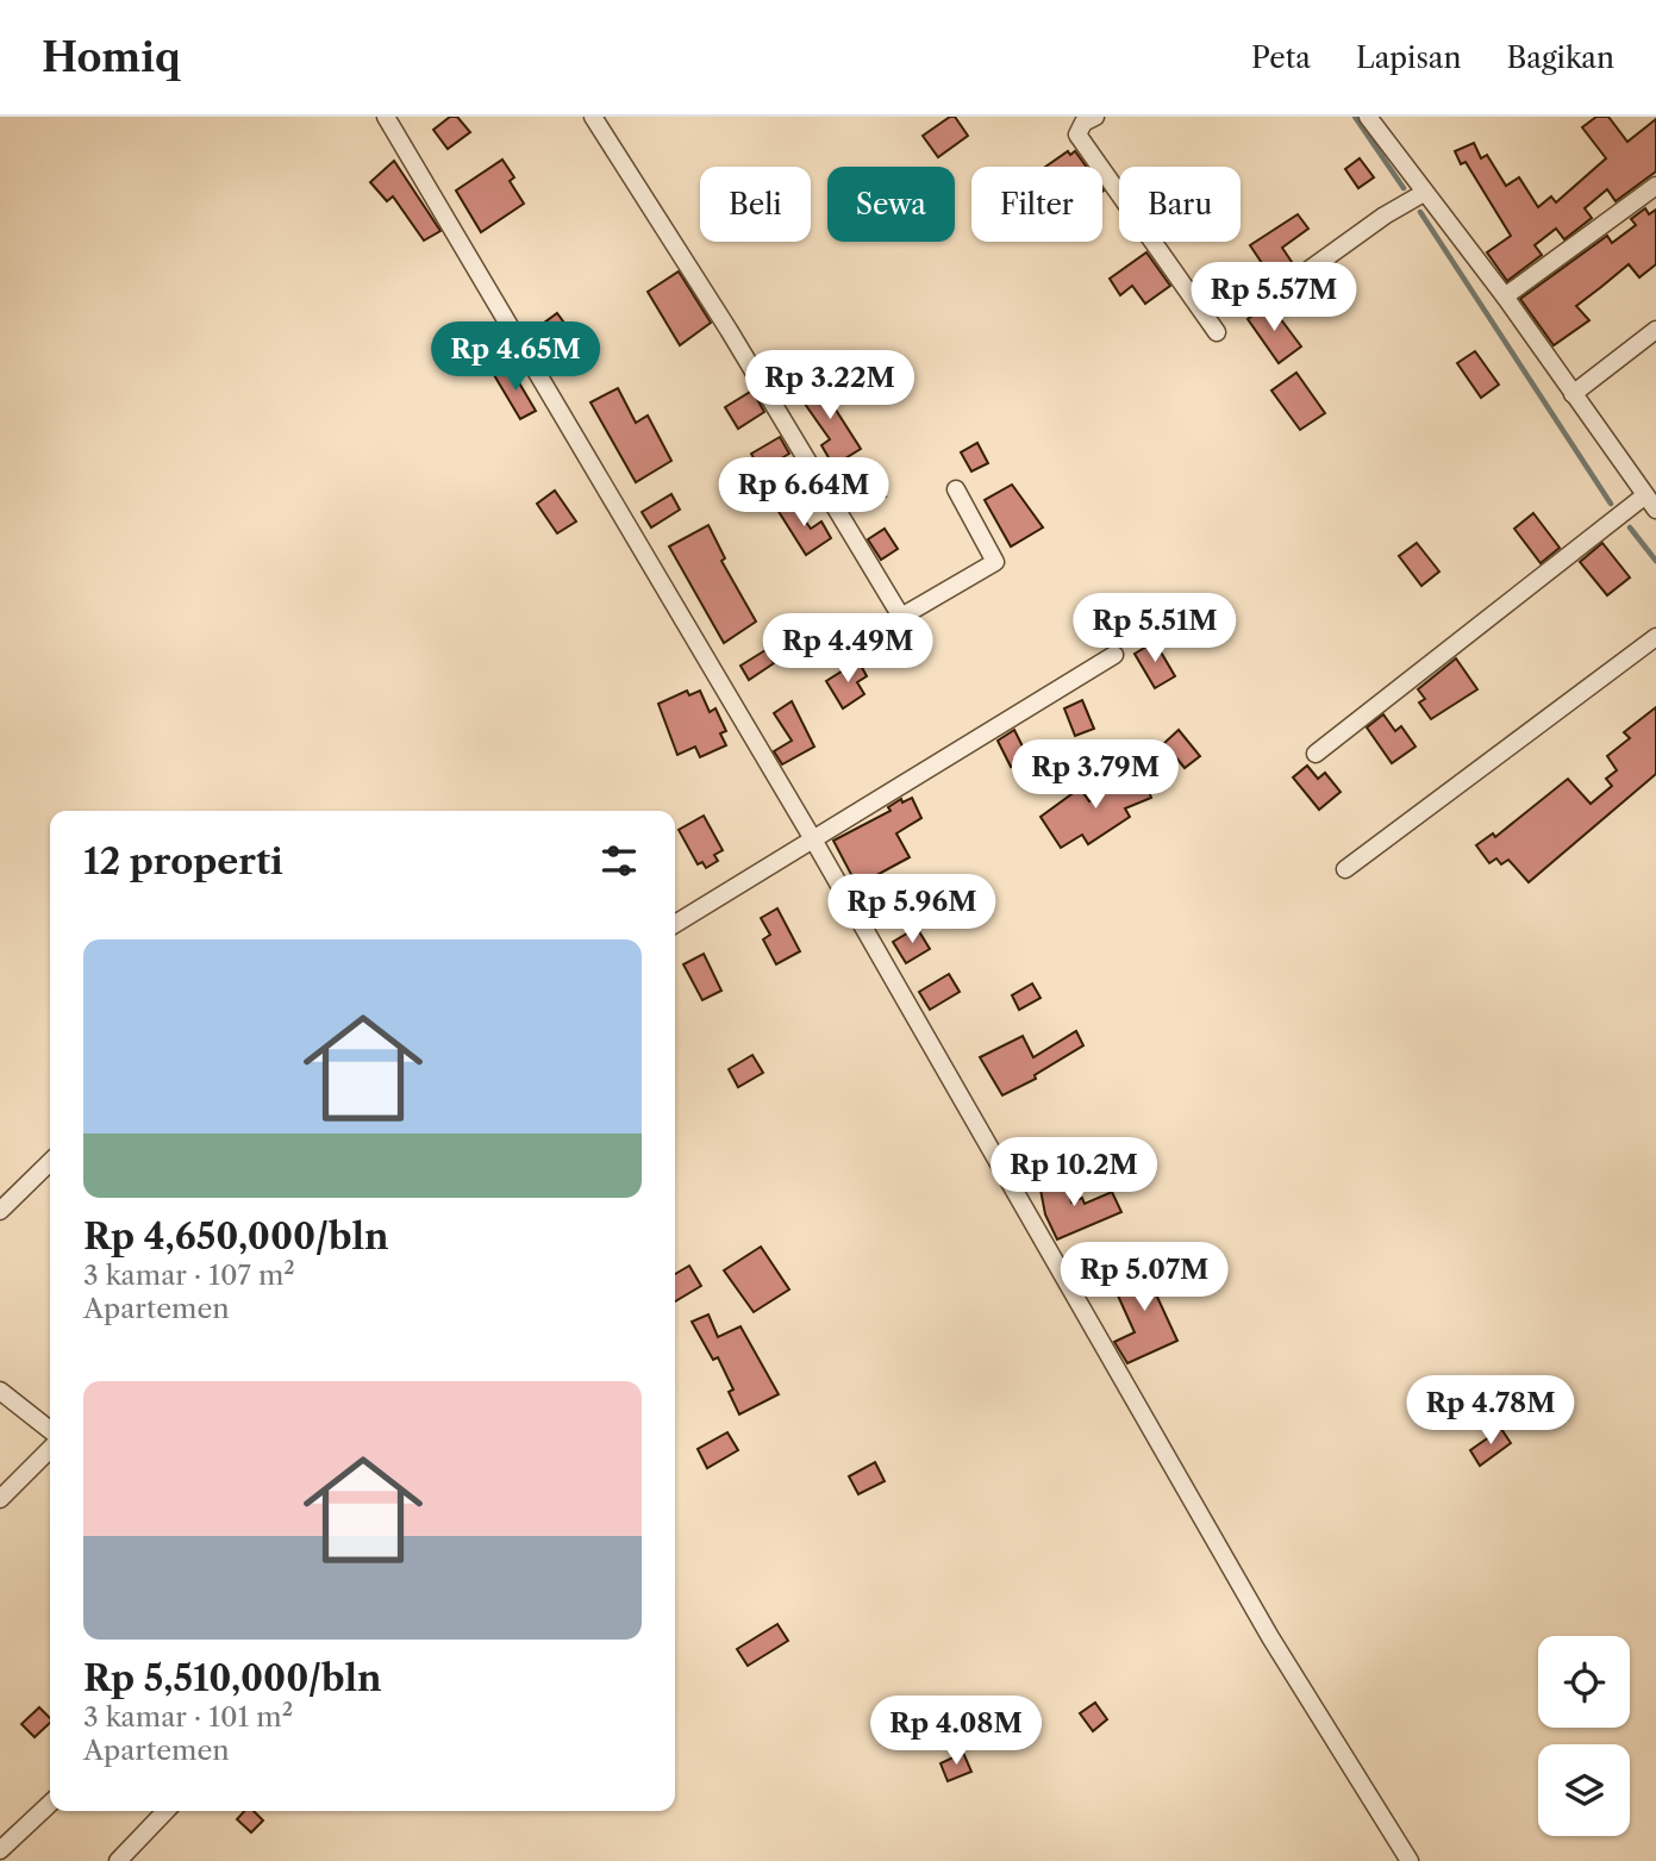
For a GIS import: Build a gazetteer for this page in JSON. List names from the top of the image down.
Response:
{
  "page": {
    "header": "Homiq",
    "nav": ["Peta", "Lapisan", "Bagikan"],
    "chip": [
      "Beli",
      "Sewa",
      "Filter",
      "Baru"
    ],
    "price": [
      "Rp 5.57M",
      "Rp 4.65M",
      "Rp 3.22M",
      "Rp 6.64M",
      "Rp 5.51M",
      "Rp 4.49M",
      "Rp 3.79M",
      "Rp 5.96M",
      "Rp 10.2M",
      "Rp 5.07M",
      "Rp 4.78M",
      "Rp 4.08M"
    ],
    "heading": "12 properti",
    "list": [
      {
        "name": "Rp 4,650,000/bln",
        "note": "3 kamar · 107 m² · Apartemen"
      },
      {
        "name": "Rp 5,510,000/bln",
        "note": "3 kamar · 101 m² · Apartemen"
      }
    ]
  }
}
